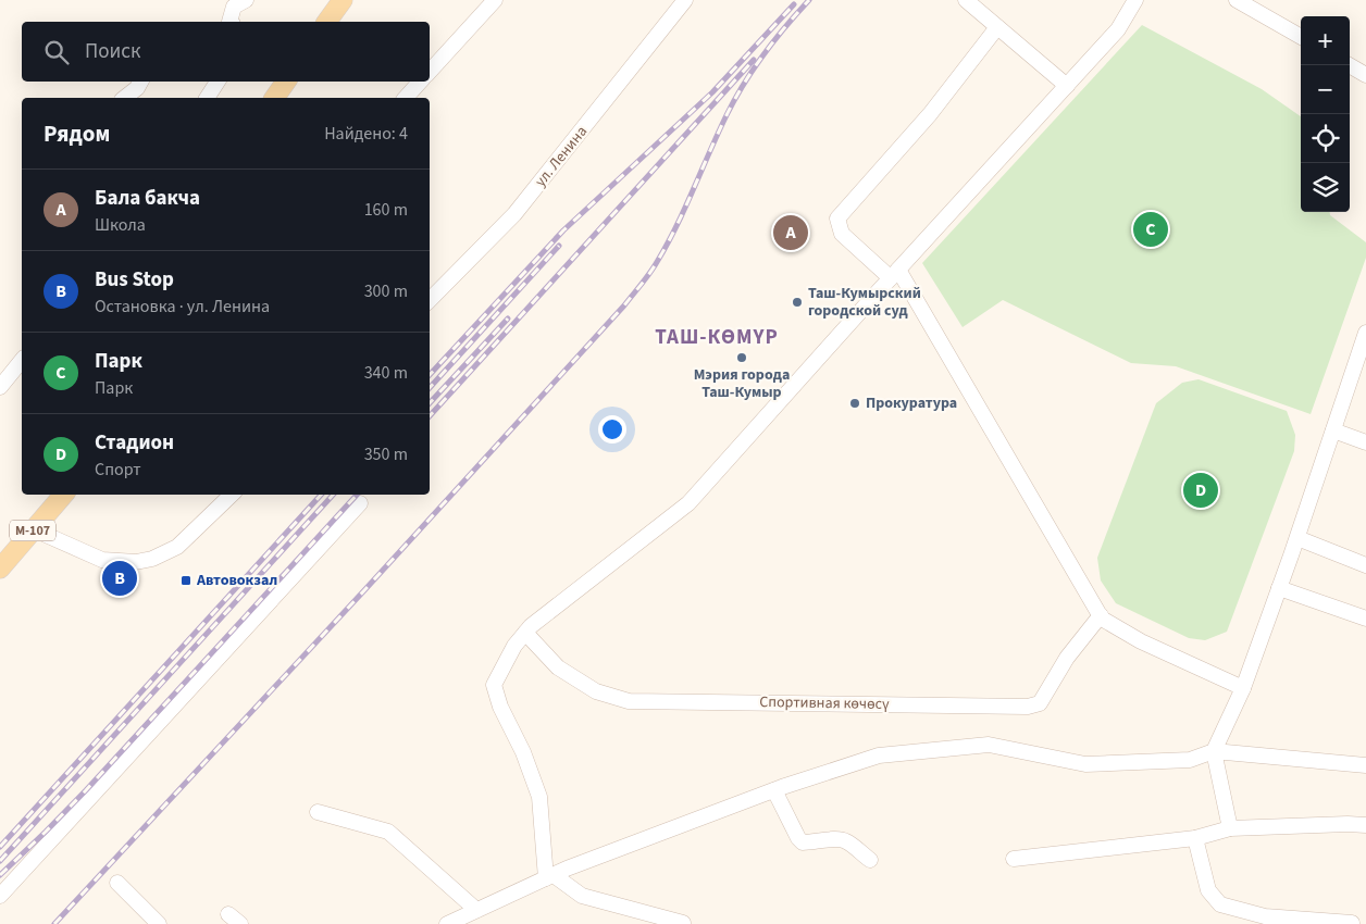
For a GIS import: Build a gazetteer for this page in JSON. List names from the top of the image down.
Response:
{
  "streets": {
    "main road": ["М-107"],
    "street": ["ул. Ленина", "Спортивная көчөсү"]
  },
  "districts": ["ТАШ-КӨМҮР"],
  "places": {
    "other": ["Таш-Кумырский городской суд", "Мэрия города Таш-Кумыр", "Прокуратура"],
    "transit": ["Автовокзал"]
  },
  "page": {
    "map_buttons": ["+", "−"],
    "search": "Поиск",
    "heading": ["Рядом", "Найдено: 4"],
    "list": [
      {
        "mark": "A",
        "name": "Бала бакча",
        "note": "Школа",
        "value": "160 m"
      },
      {
        "mark": "B",
        "name": "Bus Stop",
        "note": "Остановка · ул. Ленина",
        "value": "300 m"
      },
      {
        "mark": "C",
        "name": "Парк",
        "note": "Парк",
        "value": "340 m"
      },
      {
        "mark": "D",
        "name": "Стадион",
        "note": "Спорт",
        "value": "350 m"
      }
    ],
    "pins": [
      "C",
      "A",
      "D",
      "B"
    ]
  }
}
